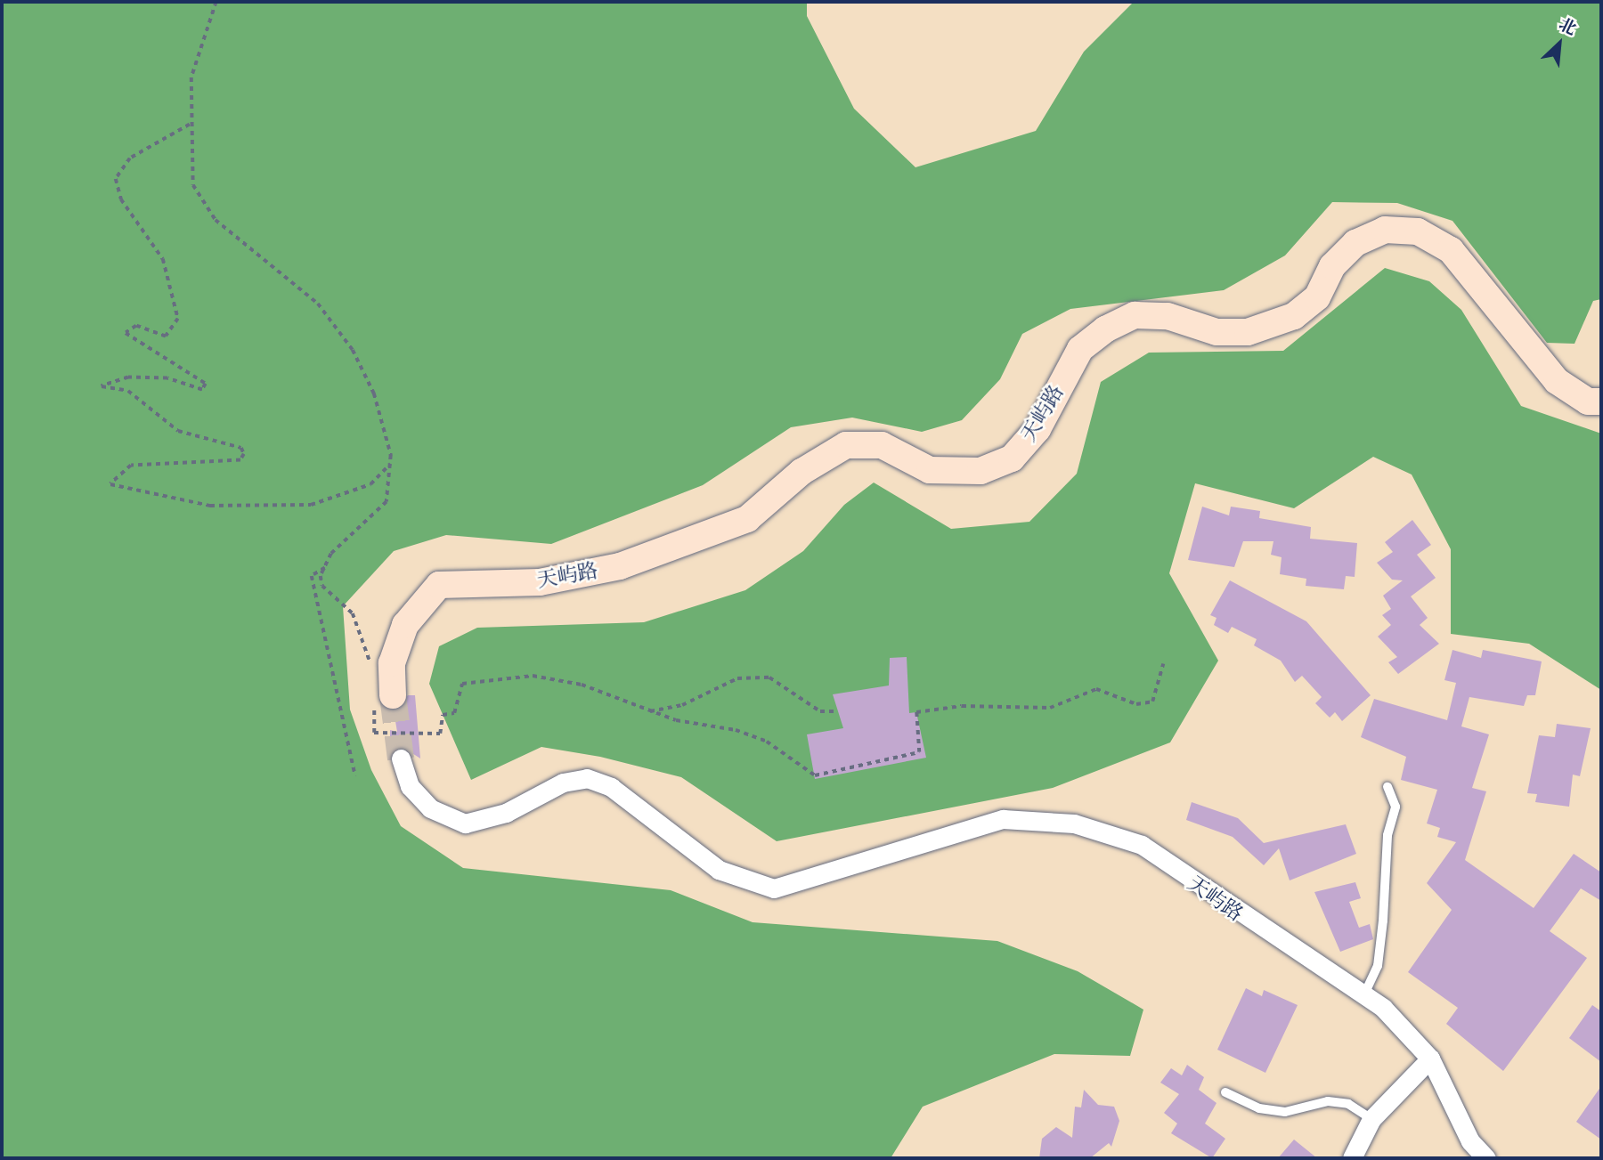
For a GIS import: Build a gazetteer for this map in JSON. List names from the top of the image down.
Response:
{
  "streets": {
    "street": ["天屿路"]
  },
  "north": "top right"
}
